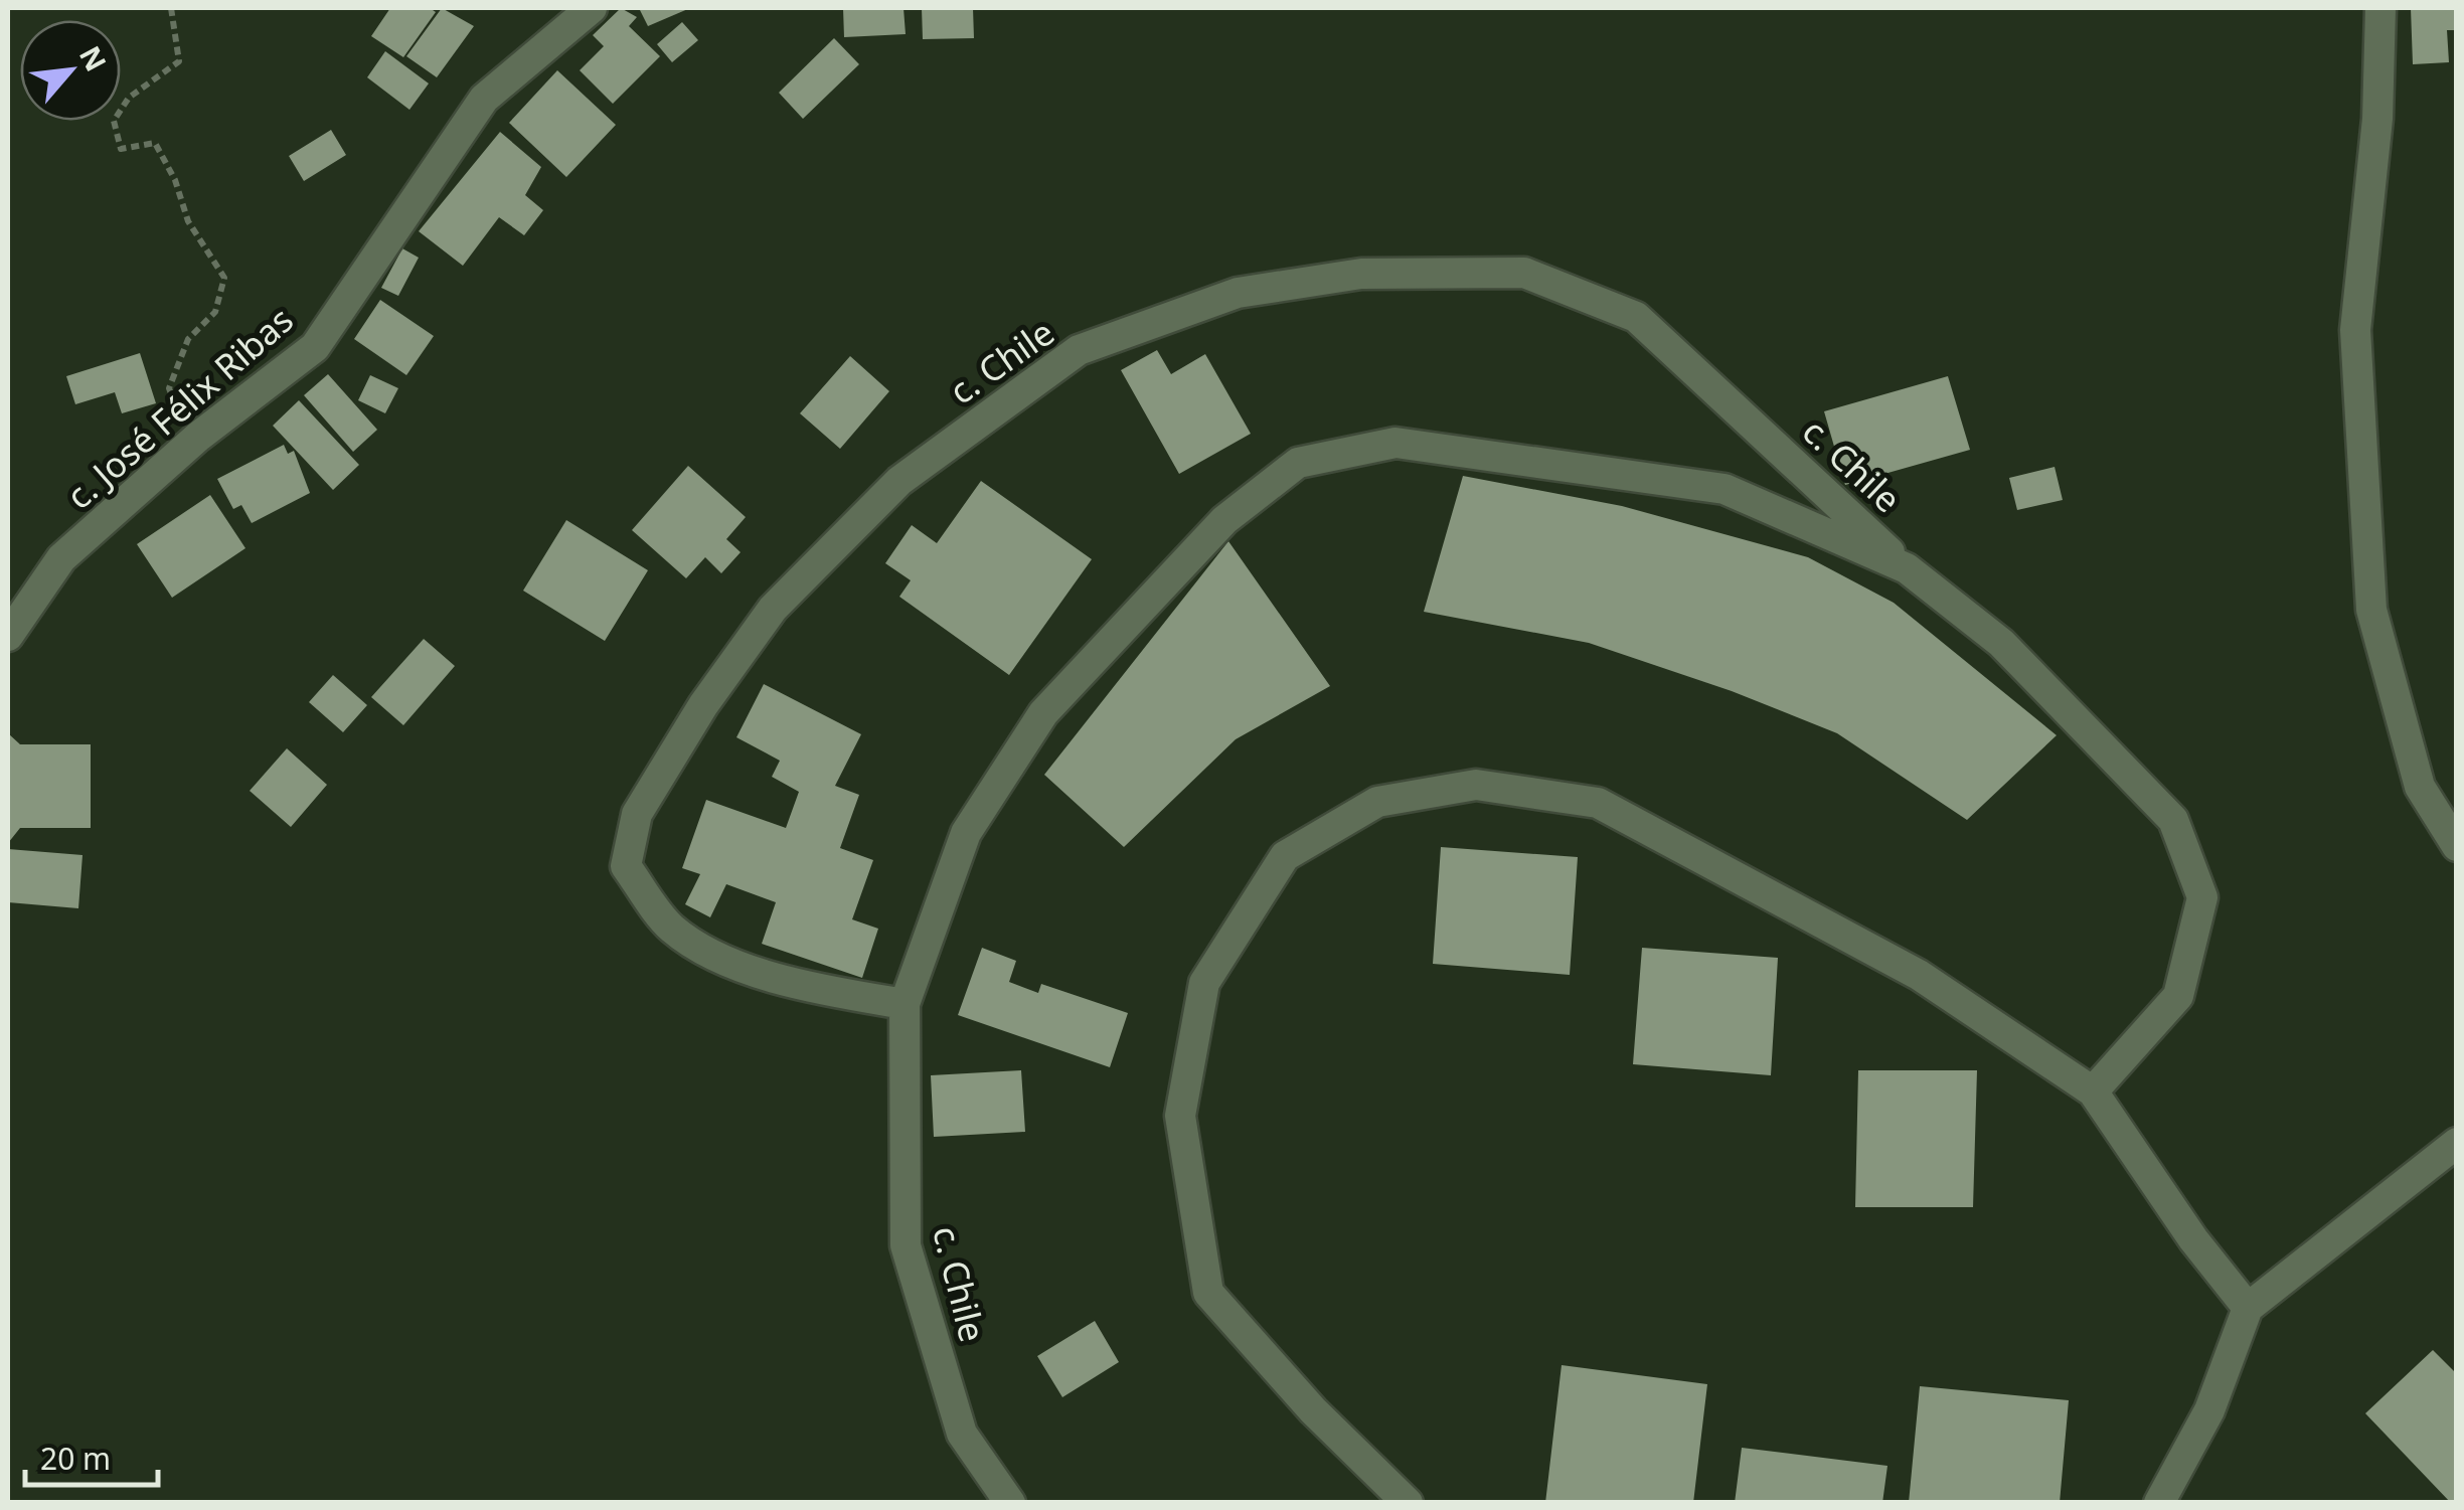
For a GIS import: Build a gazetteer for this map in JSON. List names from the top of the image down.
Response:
{
  "streets": {
    "street": ["c. Chile", "c. José Félix Ribas"]
  },
  "scale_bar": "20 m",
  "north": "top right"
}
